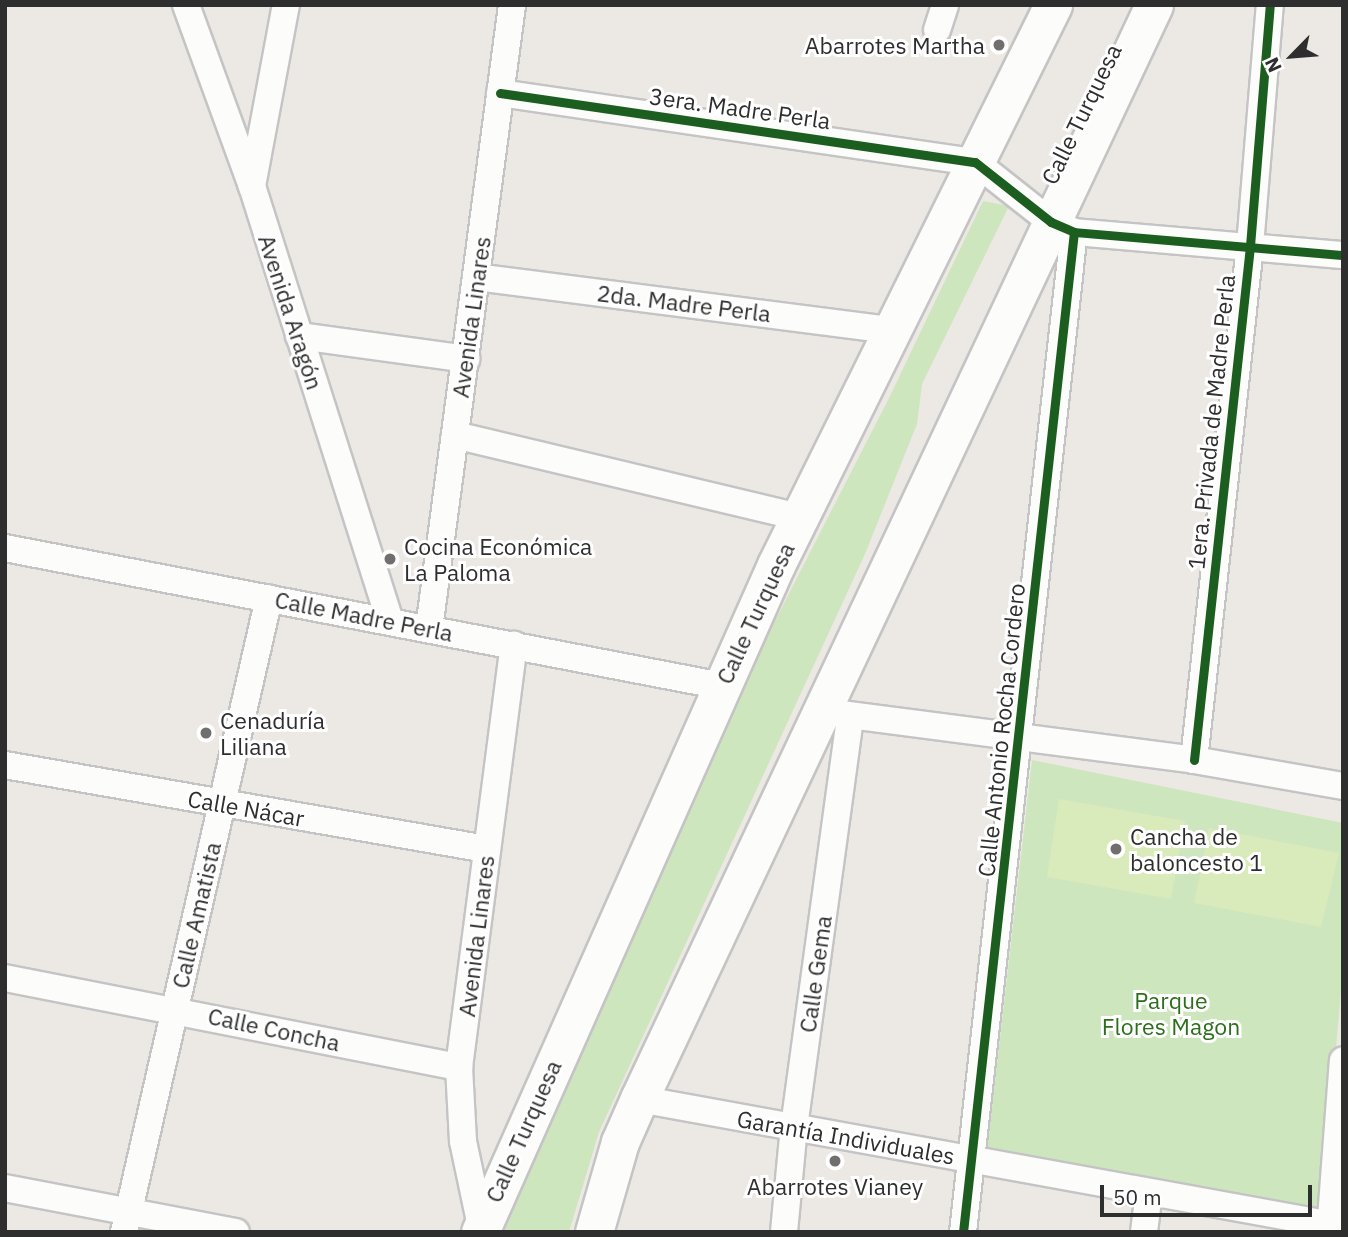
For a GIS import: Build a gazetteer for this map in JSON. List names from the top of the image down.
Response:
{
  "streets": {
    "main road": ["Calle Turquesa"],
    "street": [
      "3era. Madre Perla",
      "2da. Madre Perla",
      "Avenida Aragón",
      "Avenida Linares",
      "1era. Privada de Madre Perla",
      "Calle Madre Perla",
      "Calle Antonio Rocha Cordero",
      "Calle Nácar",
      "Calle Amatista",
      "Calle Gema",
      "Calle Concha",
      "Garantía Individuales"
    ]
  },
  "crossings": [
    ["3era. Madre Perla", "Calle Turquesa"],
    ["3era. Madre Perla", "Avenida Linares"],
    ["Calle Turquesa", "2da. Madre Perla"],
    ["Calle Turquesa", "Avenida Linares"],
    ["Calle Turquesa", "Calle Madre Perla"],
    ["Calle Turquesa", "Calle Antonio Rocha Cordero"],
    ["Calle Turquesa", "Calle Gema"],
    ["Calle Turquesa", "Garantía Individuales"],
    ["2da. Madre Perla", "Avenida Linares"],
    ["Avenida Aragón", "Calle Madre Perla"],
    ["Avenida Linares", "Calle Madre Perla"],
    ["Avenida Linares", "Calle Nácar"],
    ["Avenida Linares", "Calle Concha"],
    ["Calle Madre Perla", "Calle Amatista"],
    ["Calle Antonio Rocha Cordero", "Garantía Individuales"],
    ["Calle Nácar", "Calle Amatista"],
    ["Calle Amatista", "Calle Concha"],
    ["Calle Gema", "Garantía Individuales"]
  ],
  "parks": ["Parque Flores Magon"],
  "places": [
    "Abarrotes Martha",
    "Cocina Económica La Paloma",
    "Cenaduría Liliana",
    "Cancha de baloncesto 1",
    "Abarrotes Vianey"
  ],
  "scale_bar": "50 m",
  "north": "bottom left"
}
